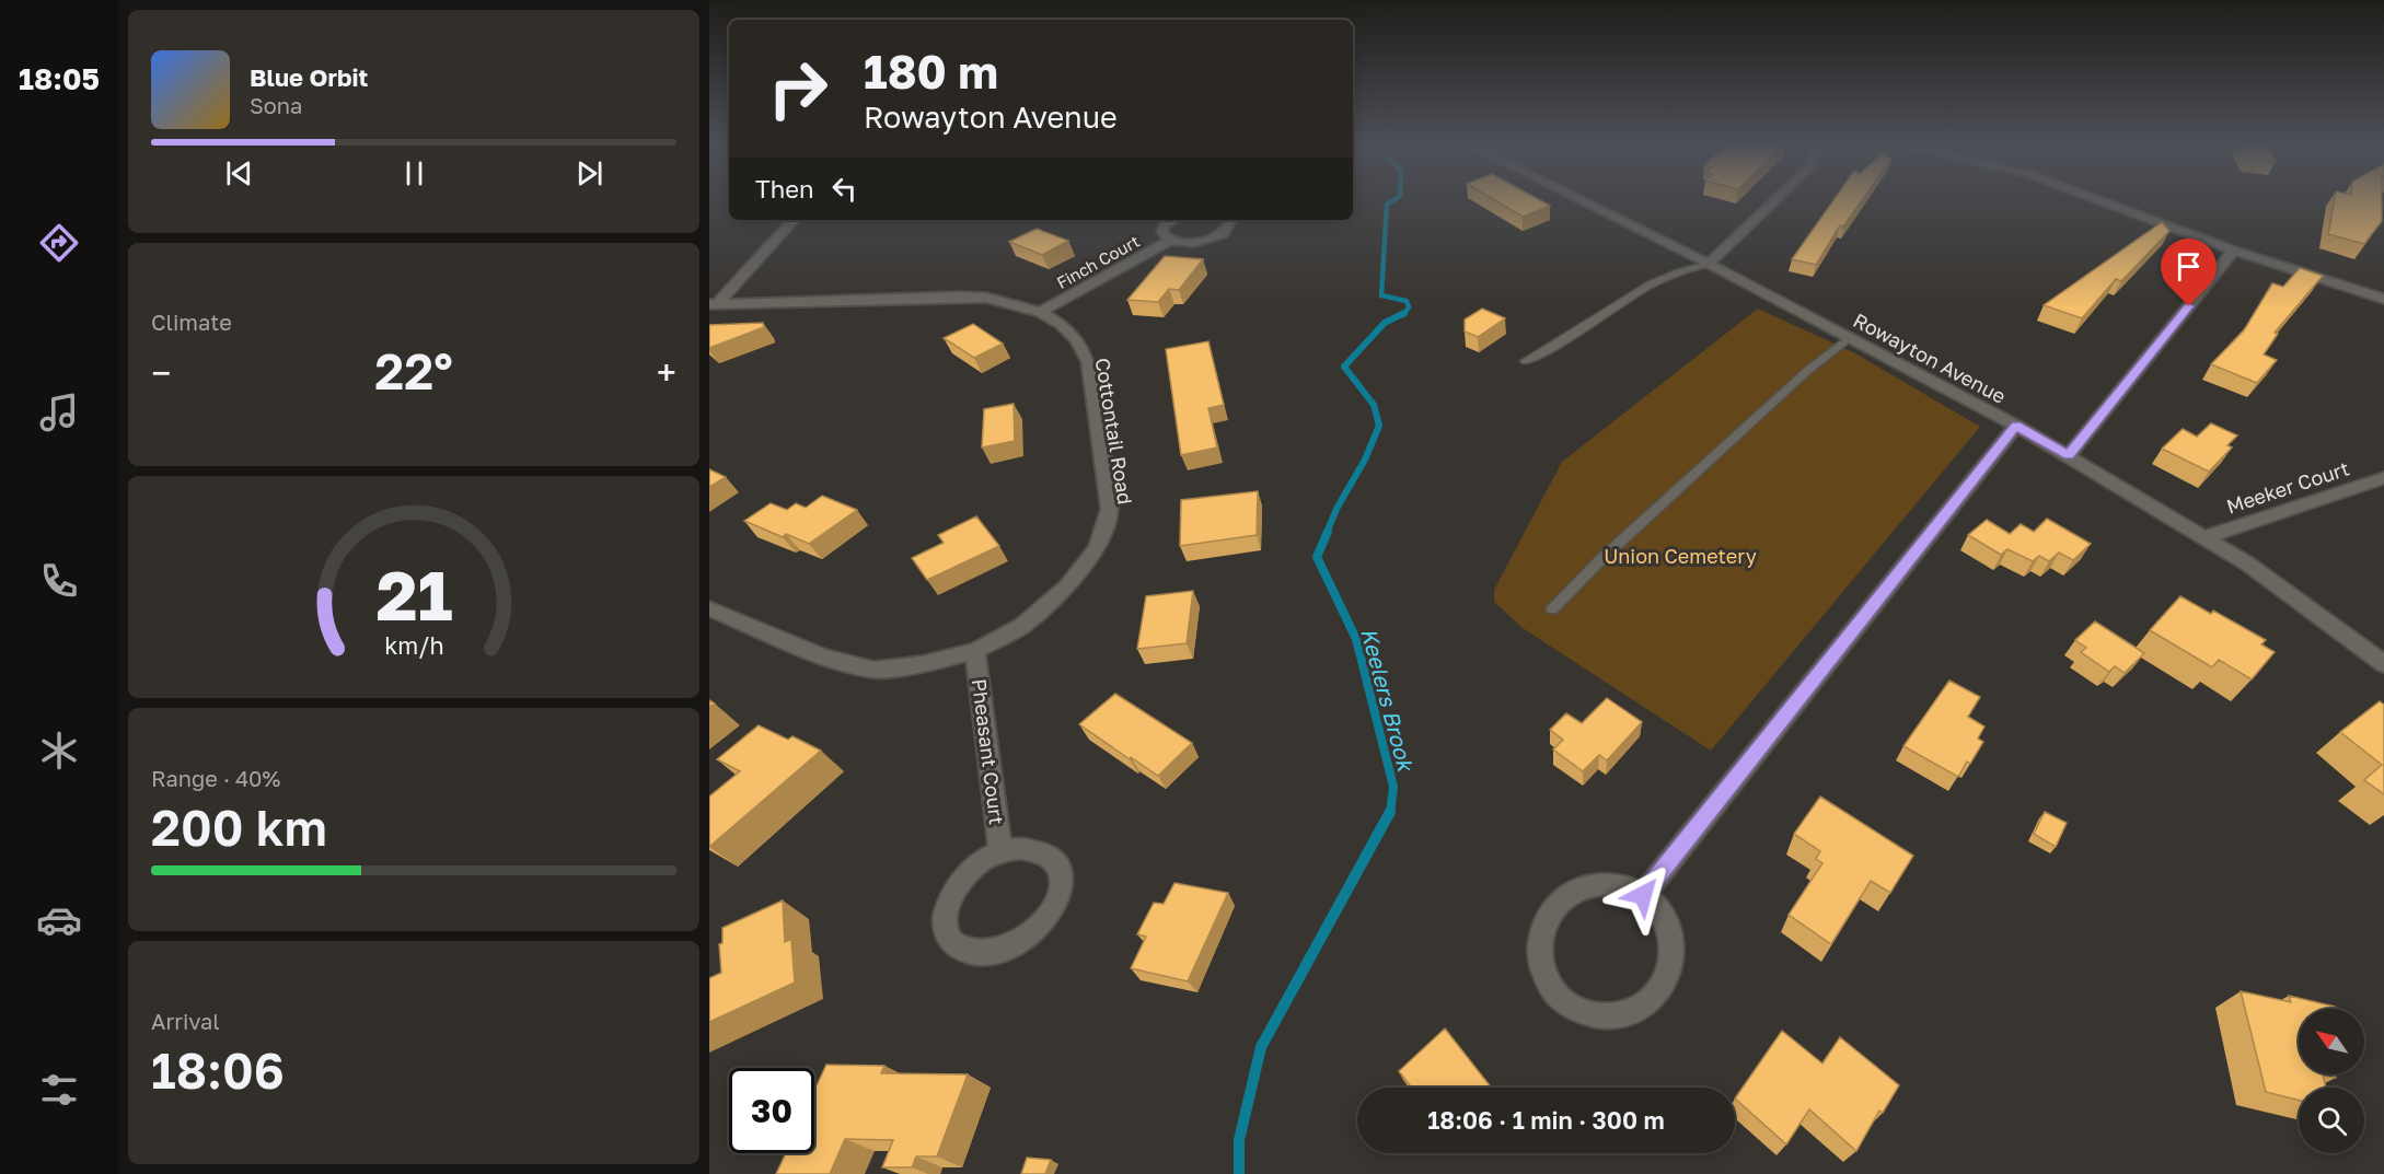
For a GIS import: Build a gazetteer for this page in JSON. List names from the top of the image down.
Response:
{
  "streets": {
    "street": [
      "Finch Court",
      "Rowayton Avenue",
      "Cottontail Road",
      "Meeker Court",
      "Pheasant Court"
    ]
  },
  "crossings": [
    ["Finch Court", "Cottontail Road"],
    ["Rowayton Avenue", "Meeker Court"],
    ["Cottontail Road", "Pheasant Court"]
  ],
  "water": ["Keelers Brook"],
  "parks": ["Union Cemetery"],
  "north": "top left",
  "page": {
    "tabs": "18:05",
    "turn": ["180 m", "Rowayton Avenue"],
    "song": ["Blue Orbit", "Sona"],
    "then": "Then",
    "tile": [
      "Climate",
      ["Range · 40%", "200 km"],
      ["Arrival", "18:06"]
    ],
    "heat": ["−", "22°", "+"],
    "limit": "30",
    "trip": "18:06 · 1 min · 300 m",
    "gauge": ["21", "km/h"]
  }
}
